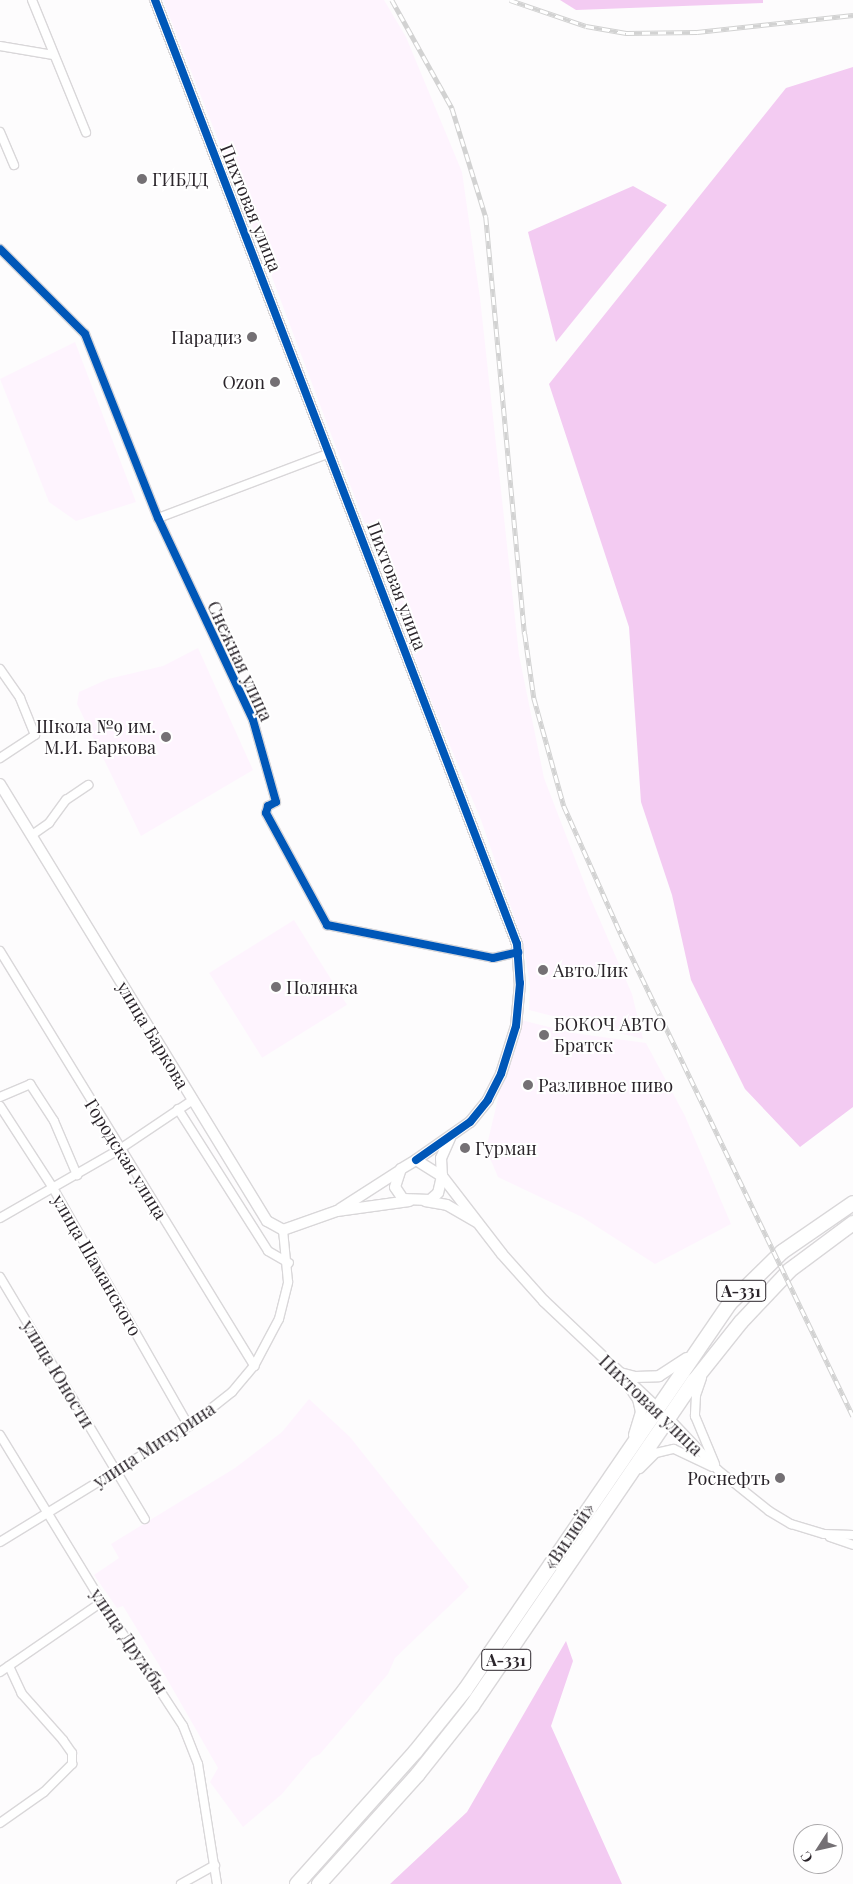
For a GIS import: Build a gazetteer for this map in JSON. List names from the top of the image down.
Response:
{
  "streets": {
    "highway": ["Пихтовая улица", "А-331", "«Вилюй»"],
    "main road": ["улица Баркова"],
    "street": [
      "Снежная улица",
      "Городская улица",
      "улица Шаманского",
      "улица Юности",
      "улица Мичурина",
      "улица Дружбы"
    ]
  },
  "crossings": [
    ["Пихтовая улица", "Снежная улица"],
    ["Пихтовая улица", "«Вилюй»"],
    ["улица Баркова", "улица Мичурина"],
    ["Городская улица", "улица Мичурина"],
    ["улица Шаманского", "улица Мичурина"],
    ["улица Юности", "улица Мичурина"],
    ["улица Мичурина", "улица Дружбы"]
  ],
  "places": [
    "ГИБДД",
    "Парадиз",
    "Ozon",
    "Школа №9 им. М.И. Баркова",
    "АвтоЛик",
    "Полянка",
    "БОКОЧ АВТО Братск",
    "Разливное пиво",
    "Гурман",
    "Роснефть"
  ],
  "north": "bottom left"
}
